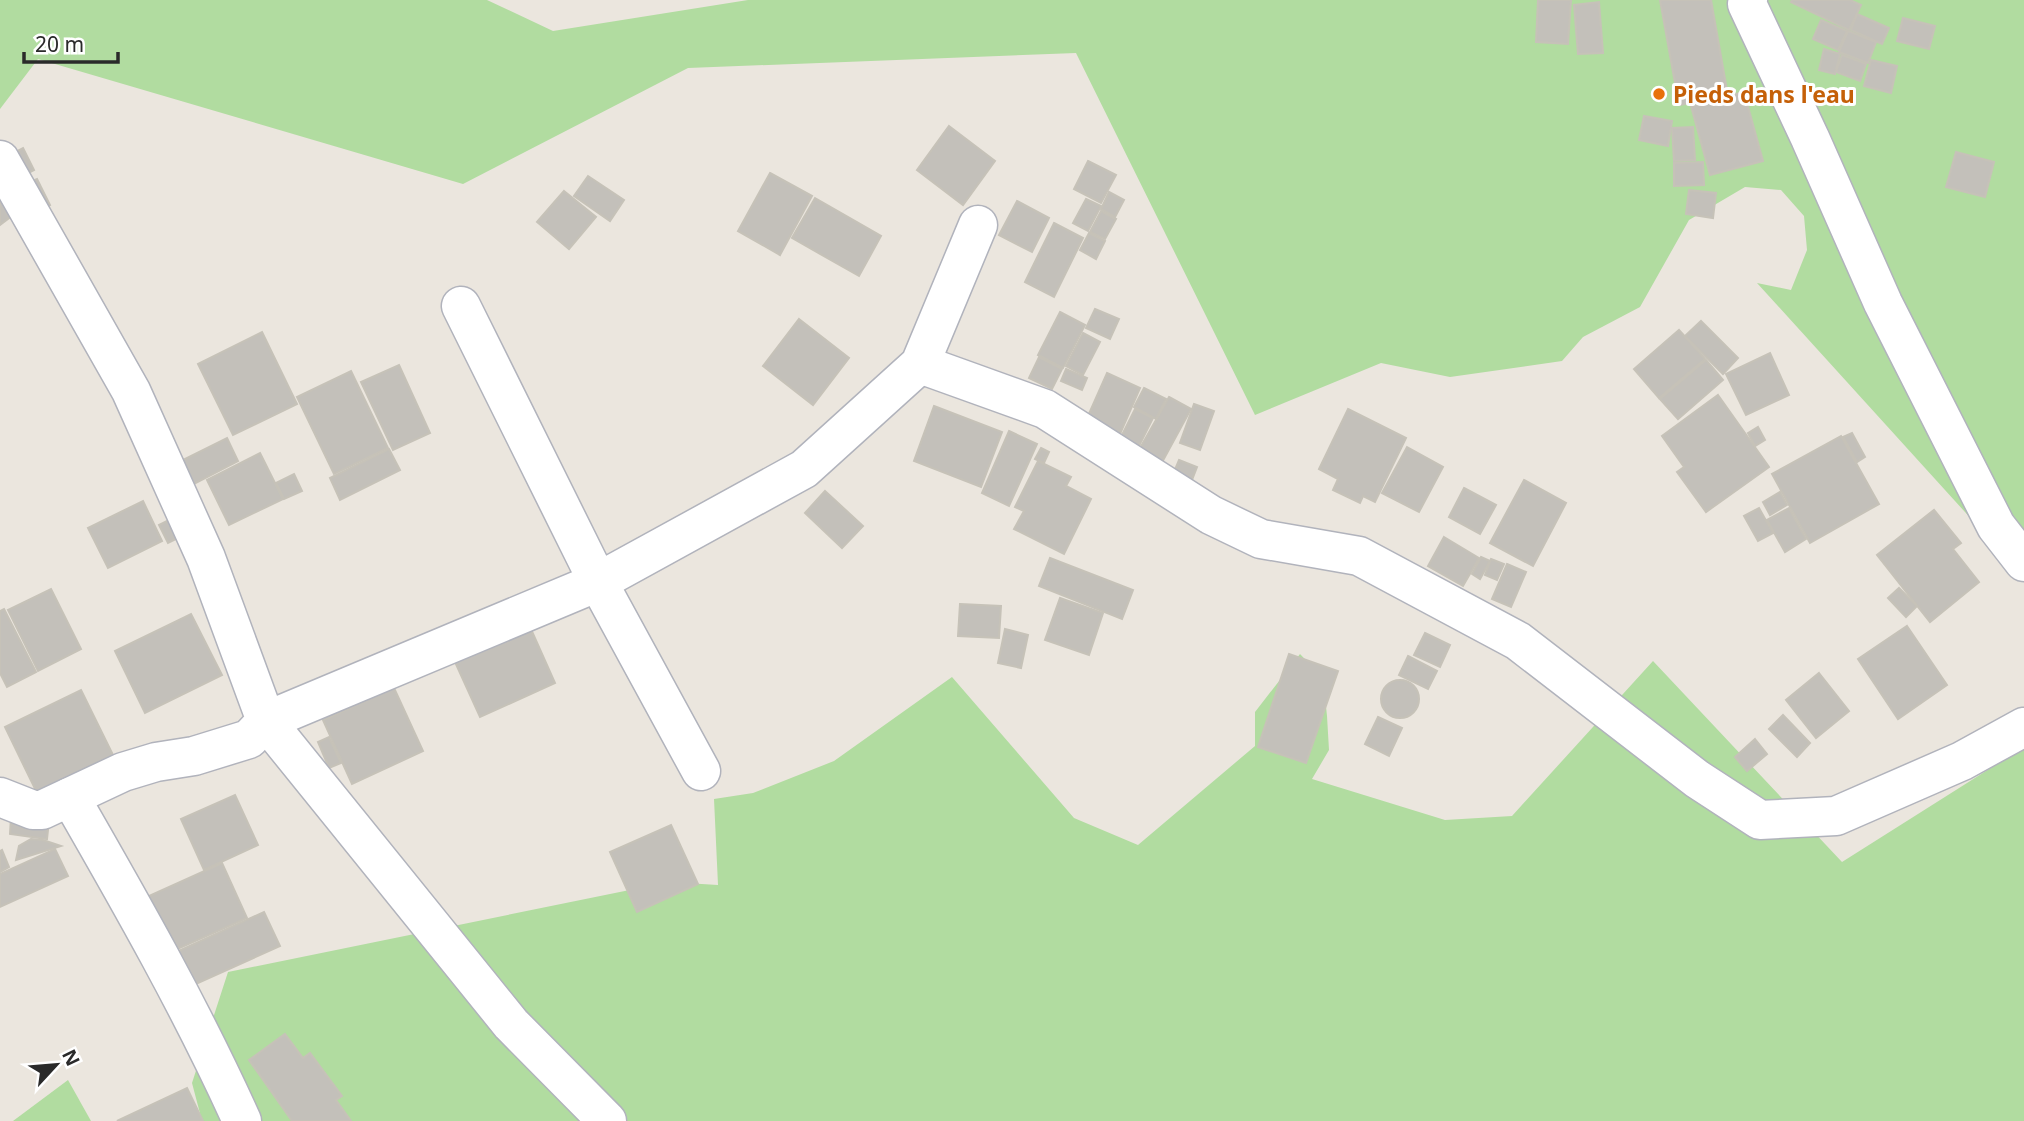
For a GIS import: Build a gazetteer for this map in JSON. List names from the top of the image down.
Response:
{
  "places": ["Pieds dans l'eau"],
  "scale_bar": "20 m",
  "north": "top right"
}
